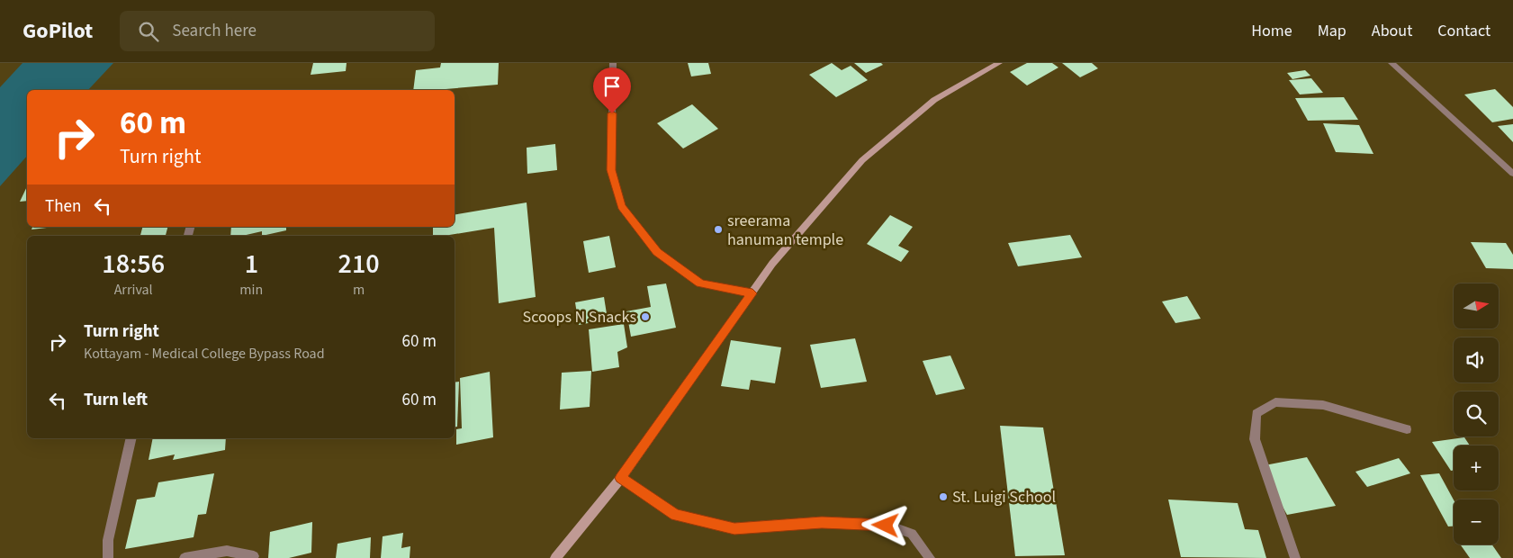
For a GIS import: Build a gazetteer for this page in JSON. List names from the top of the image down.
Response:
{
  "places": ["sreerama hanuman temple", "Scoops N Snacks", "St. Luigi School"],
  "north": "right",
  "page": {
    "header": "GoPilot",
    "search": "Search here",
    "nav": [
      "Home",
      "Map",
      "About",
      "Contact"
    ],
    "turn": ["60 m", "Turn right"],
    "then": "Then",
    "eta": [
      "18:56",
      "Arrival",
      "1",
      "min",
      "210",
      "m"
    ],
    "map_buttons": ["+", "−"],
    "list": [
      {
        "name": "Turn right",
        "note": "Kottayam - Medical College Bypass Road",
        "value": "60 m"
      },
      {
        "name": "Turn left",
        "value": "60 m"
      }
    ]
  }
}
